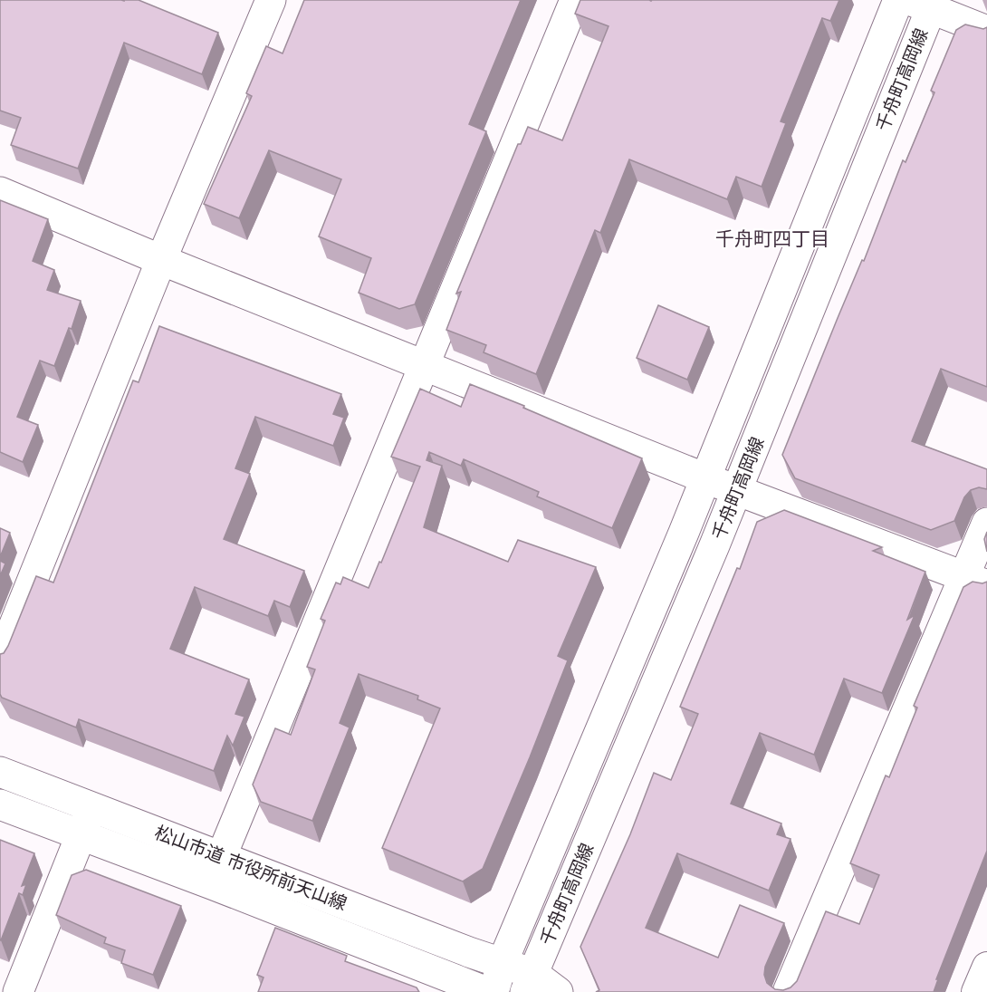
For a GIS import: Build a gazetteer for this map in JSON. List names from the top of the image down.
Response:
{
  "streets": {
    "street": ["千舟町高岡線", "松山市道 市役所前天山線"]
  },
  "crossings": [
    ["千舟町高岡線", "松山市道 市役所前天山線"]
  ],
  "districts": ["千舟町四丁目"]
}
